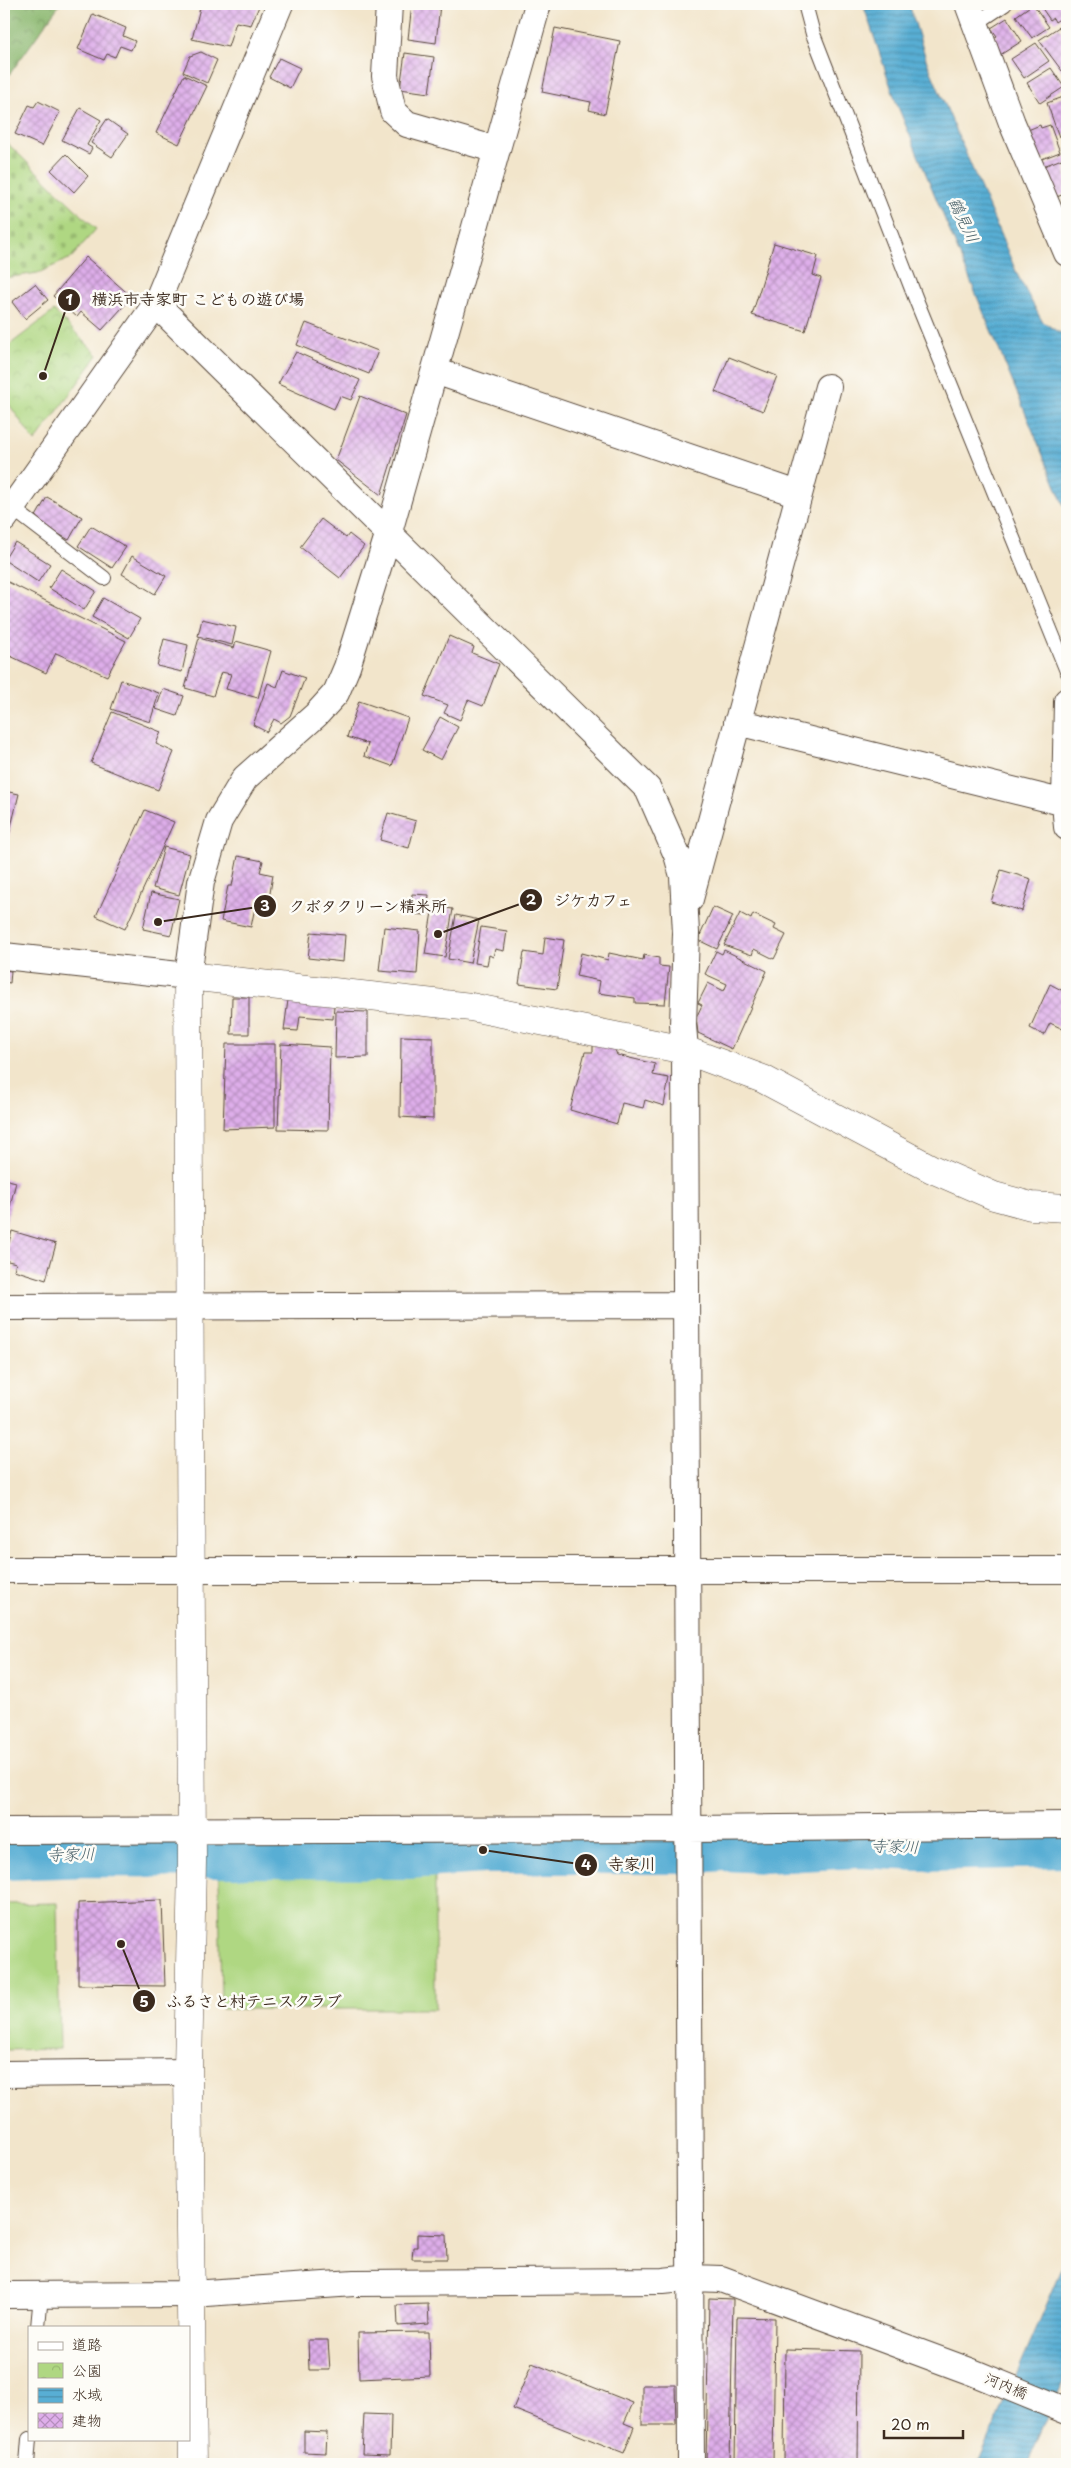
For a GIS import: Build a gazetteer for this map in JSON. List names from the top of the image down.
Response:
{
  "streets": {
    "street": ["河内橋"]
  },
  "water": ["鶴見川", "寺家川"],
  "places": [
    "横浜市寺家町 こどもの遊び場",
    "クボタクリーン精米所",
    "ジケカフェ",
    "寺家川",
    "ふるさと村テニスクラブ"
  ],
  "legend": [
    "道路",
    "公園",
    "水域",
    "建物"
  ],
  "scale_bar": "20 m"
}
